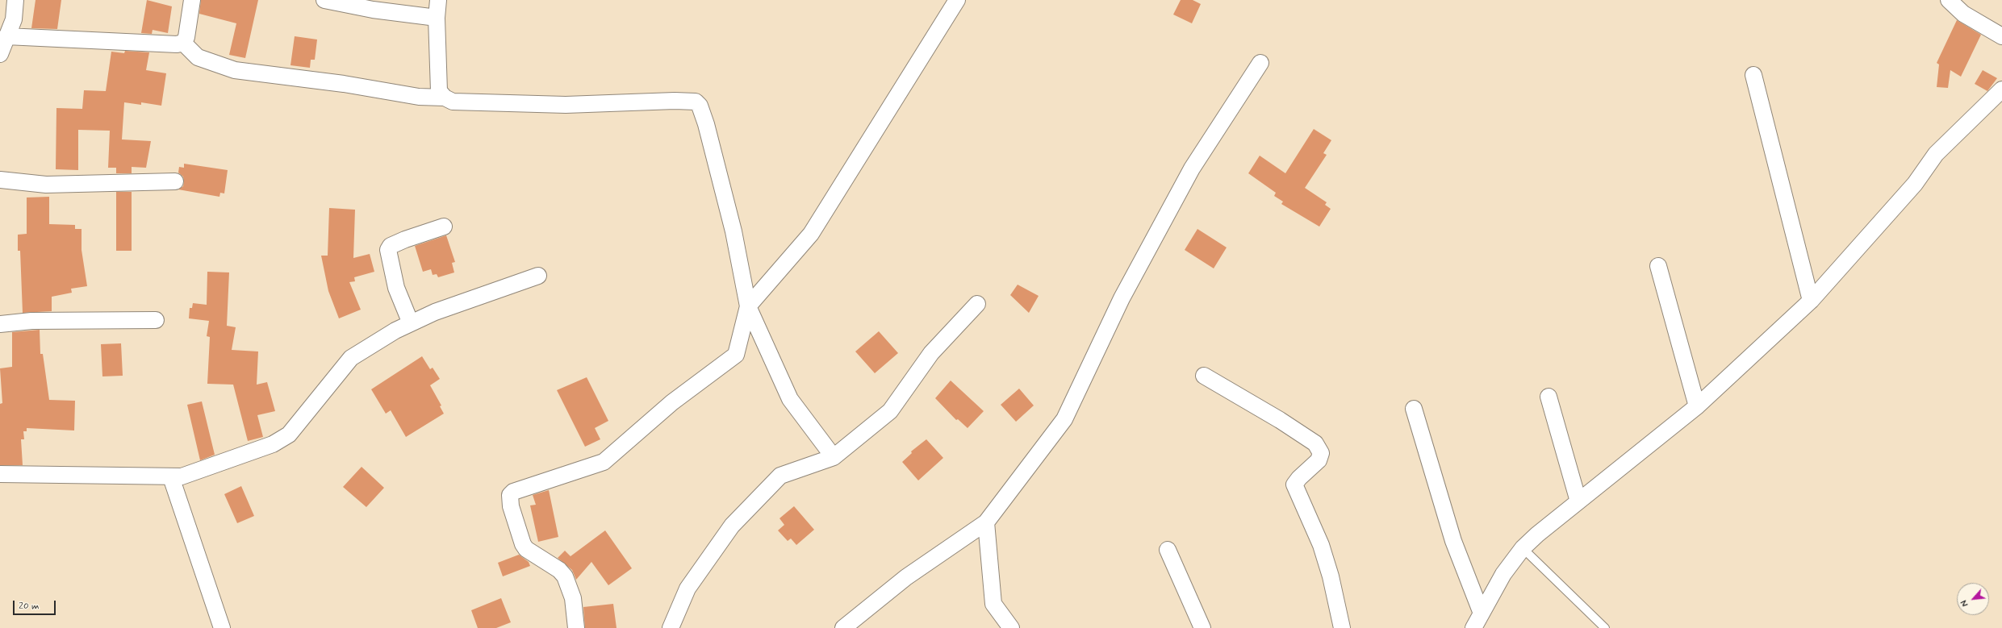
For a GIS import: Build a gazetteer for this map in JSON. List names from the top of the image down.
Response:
{
  "scale_bar": "20 m",
  "north": "bottom left"
}
